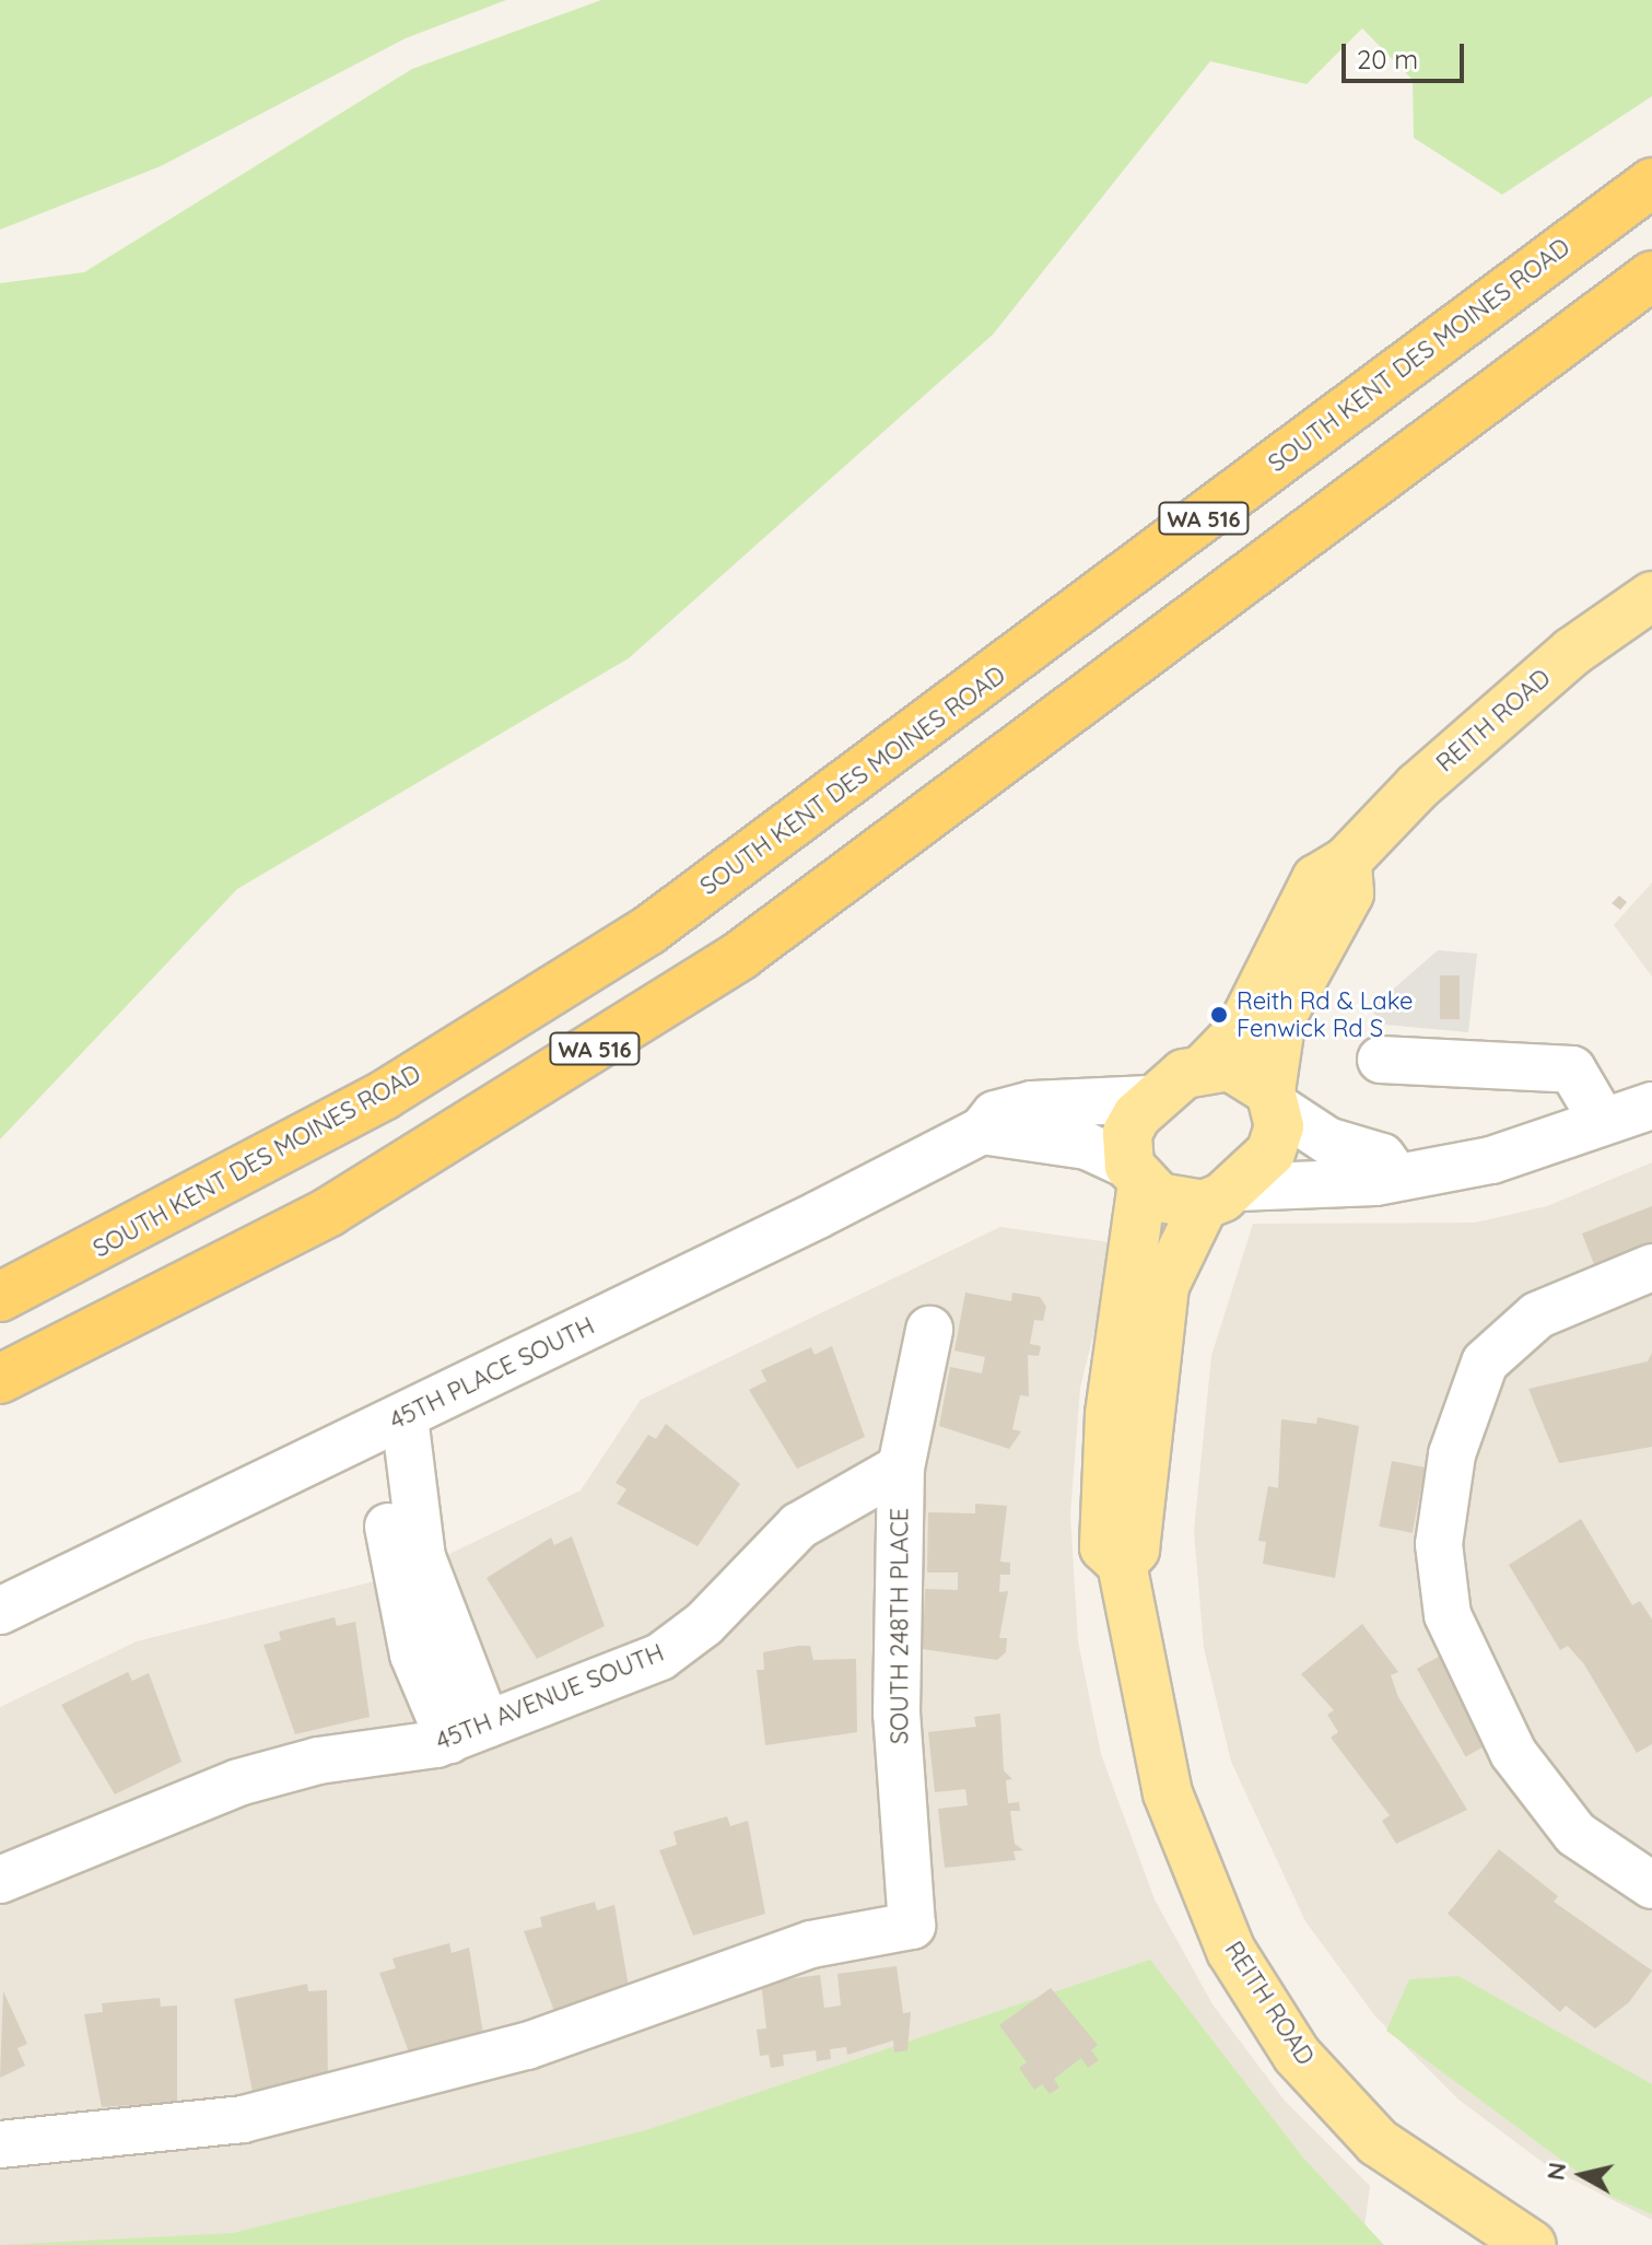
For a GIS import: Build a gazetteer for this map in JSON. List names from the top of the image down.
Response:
{
  "streets": {
    "highway": ["SOUTH KENT DES MOINES ROAD", "WA 516"],
    "main road": ["REITH ROAD"],
    "street": ["45TH PLACE SOUTH", "SOUTH 248TH PLACE", "45TH AVENUE SOUTH"]
  },
  "crossings": [
    ["REITH ROAD", "45TH PLACE SOUTH"],
    ["SOUTH 248TH PLACE", "45TH AVENUE SOUTH"]
  ],
  "places": ["Reith Rd & Lake Fenwick Rd S"],
  "scale_bar": "20 m",
  "north": "left"
}
